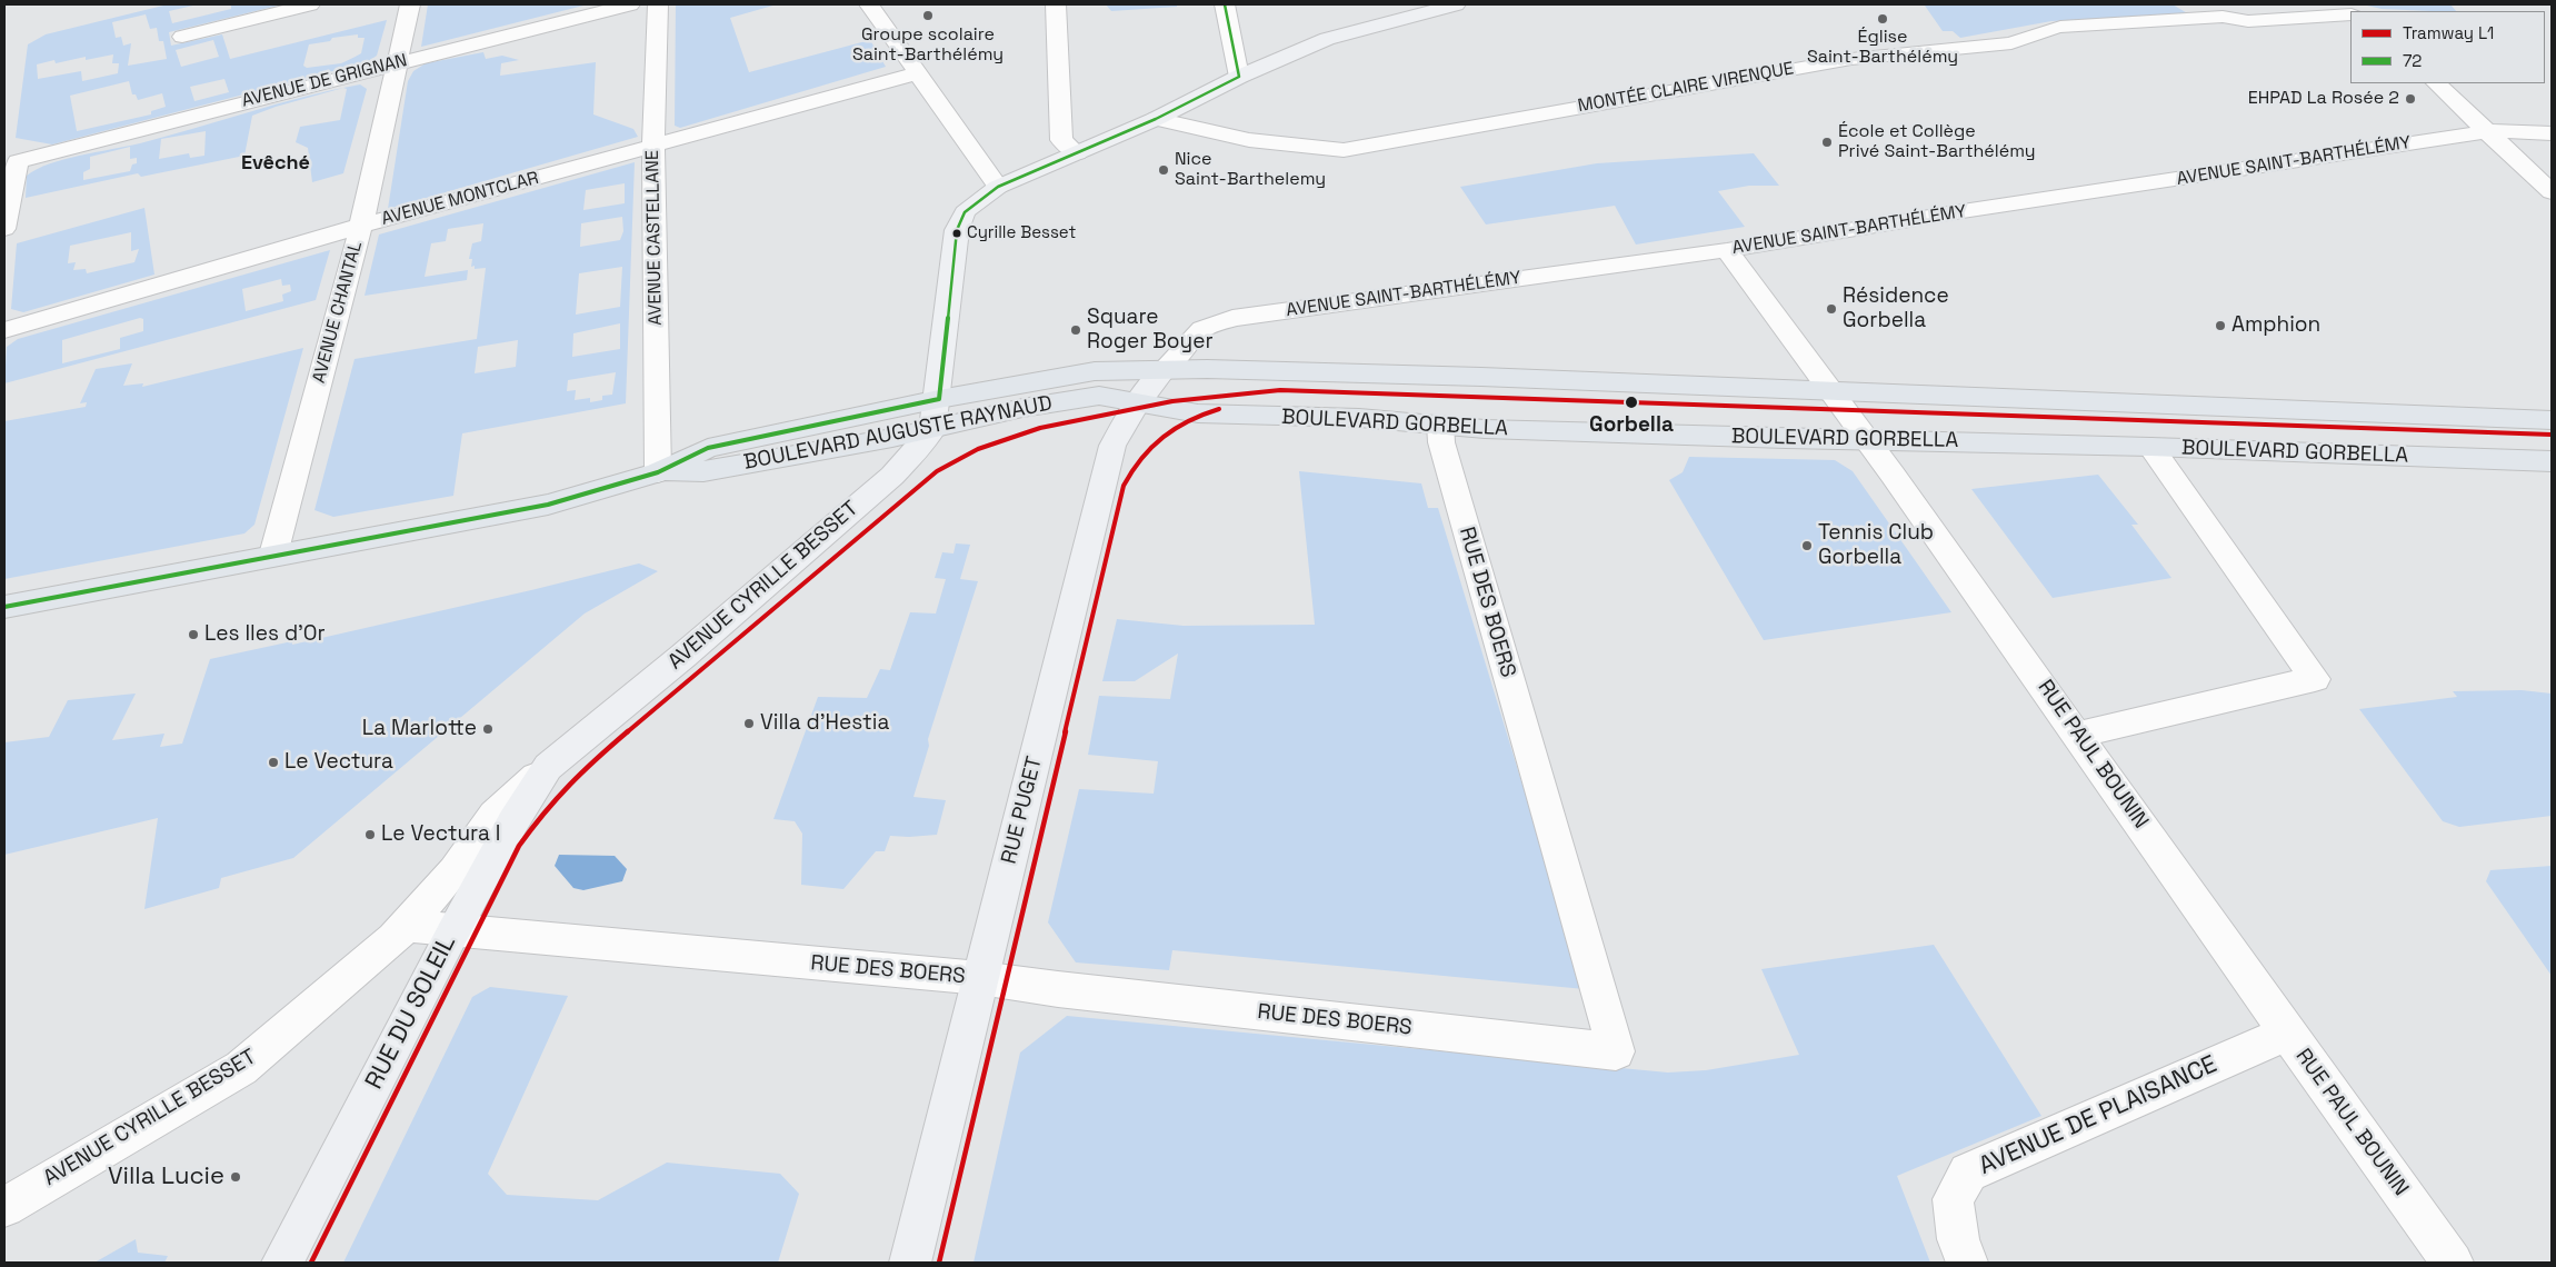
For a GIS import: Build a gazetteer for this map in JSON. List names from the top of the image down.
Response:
{
  "streets": {
    "main road": [
      "BOULEVARD GORBELLA",
      "BOULEVARD AUGUSTE RAYNAUD",
      "AVENUE CYRILLE BESSET",
      "RUE PUGET",
      "RUE DU SOLEIL"
    ],
    "street": [
      "AVENUE DE GRIGNAN",
      "MONTÉE CLAIRE VIRENQUE",
      "AVENUE SAINT-BARTHÉLÉMY",
      "AVENUE MONTCLAR",
      "AVENUE CASTELLANE",
      "AVENUE CHANTAL",
      "RUE DES BOERS",
      "RUE PAUL BOUNIN",
      "AVENUE DE PLAISANCE"
    ]
  },
  "crossings": [
    ["AVENUE DE GRIGNAN", "AVENUE CHANTAL"],
    ["MONTÉE CLAIRE VIRENQUE", "AVENUE CYRILLE BESSET"],
    ["AVENUE SAINT-BARTHÉLÉMY", "BOULEVARD GORBELLA"],
    ["AVENUE SAINT-BARTHÉLÉMY", "BOULEVARD AUGUSTE RAYNAUD"],
    ["AVENUE SAINT-BARTHÉLÉMY", "RUE PAUL BOUNIN"],
    ["AVENUE SAINT-BARTHÉLÉMY", "RUE PUGET"],
    ["AVENUE MONTCLAR", "AVENUE CASTELLANE"],
    ["AVENUE MONTCLAR", "AVENUE CHANTAL"],
    ["AVENUE CASTELLANE", "BOULEVARD AUGUSTE RAYNAUD"],
    ["AVENUE CHANTAL", "BOULEVARD AUGUSTE RAYNAUD"],
    ["BOULEVARD GORBELLA", "BOULEVARD AUGUSTE RAYNAUD"],
    ["BOULEVARD GORBELLA", "RUE DES BOERS"],
    ["BOULEVARD GORBELLA", "RUE PAUL BOUNIN"],
    ["BOULEVARD GORBELLA", "RUE PUGET"],
    ["BOULEVARD AUGUSTE RAYNAUD", "AVENUE CYRILLE BESSET"],
    ["BOULEVARD AUGUSTE RAYNAUD", "RUE PUGET"],
    ["AVENUE CYRILLE BESSET", "RUE DES BOERS"],
    ["AVENUE CYRILLE BESSET", "RUE DU SOLEIL"],
    ["RUE DES BOERS", "RUE PUGET"],
    ["RUE DES BOERS", "RUE DU SOLEIL"],
    ["RUE PAUL BOUNIN", "AVENUE DE PLAISANCE"]
  ],
  "districts": ["Evêché"],
  "places": [
    "Groupe scolaire Saint-Barthélémy",
    "Église Saint-Barthélémy",
    "EHPAD La Rosée 2",
    "École et Collège Privé Saint-Barthélémy",
    "Nice Saint-Barthelemy",
    "Cyrille Besset",
    "Résidence Gorbella",
    "Amphion",
    "Square Roger Boyer",
    "Gorbella",
    "Tennis Club Gorbella",
    "Les Iles d'Or",
    "Villa d'Hestia",
    "La Marlotte",
    "Le Vectura",
    "Le Vectura I",
    "Villa Lucie"
  ],
  "lines": ["transit line 72", "tram line L1"],
  "legend": ["Tramway L1", "72"]
}
